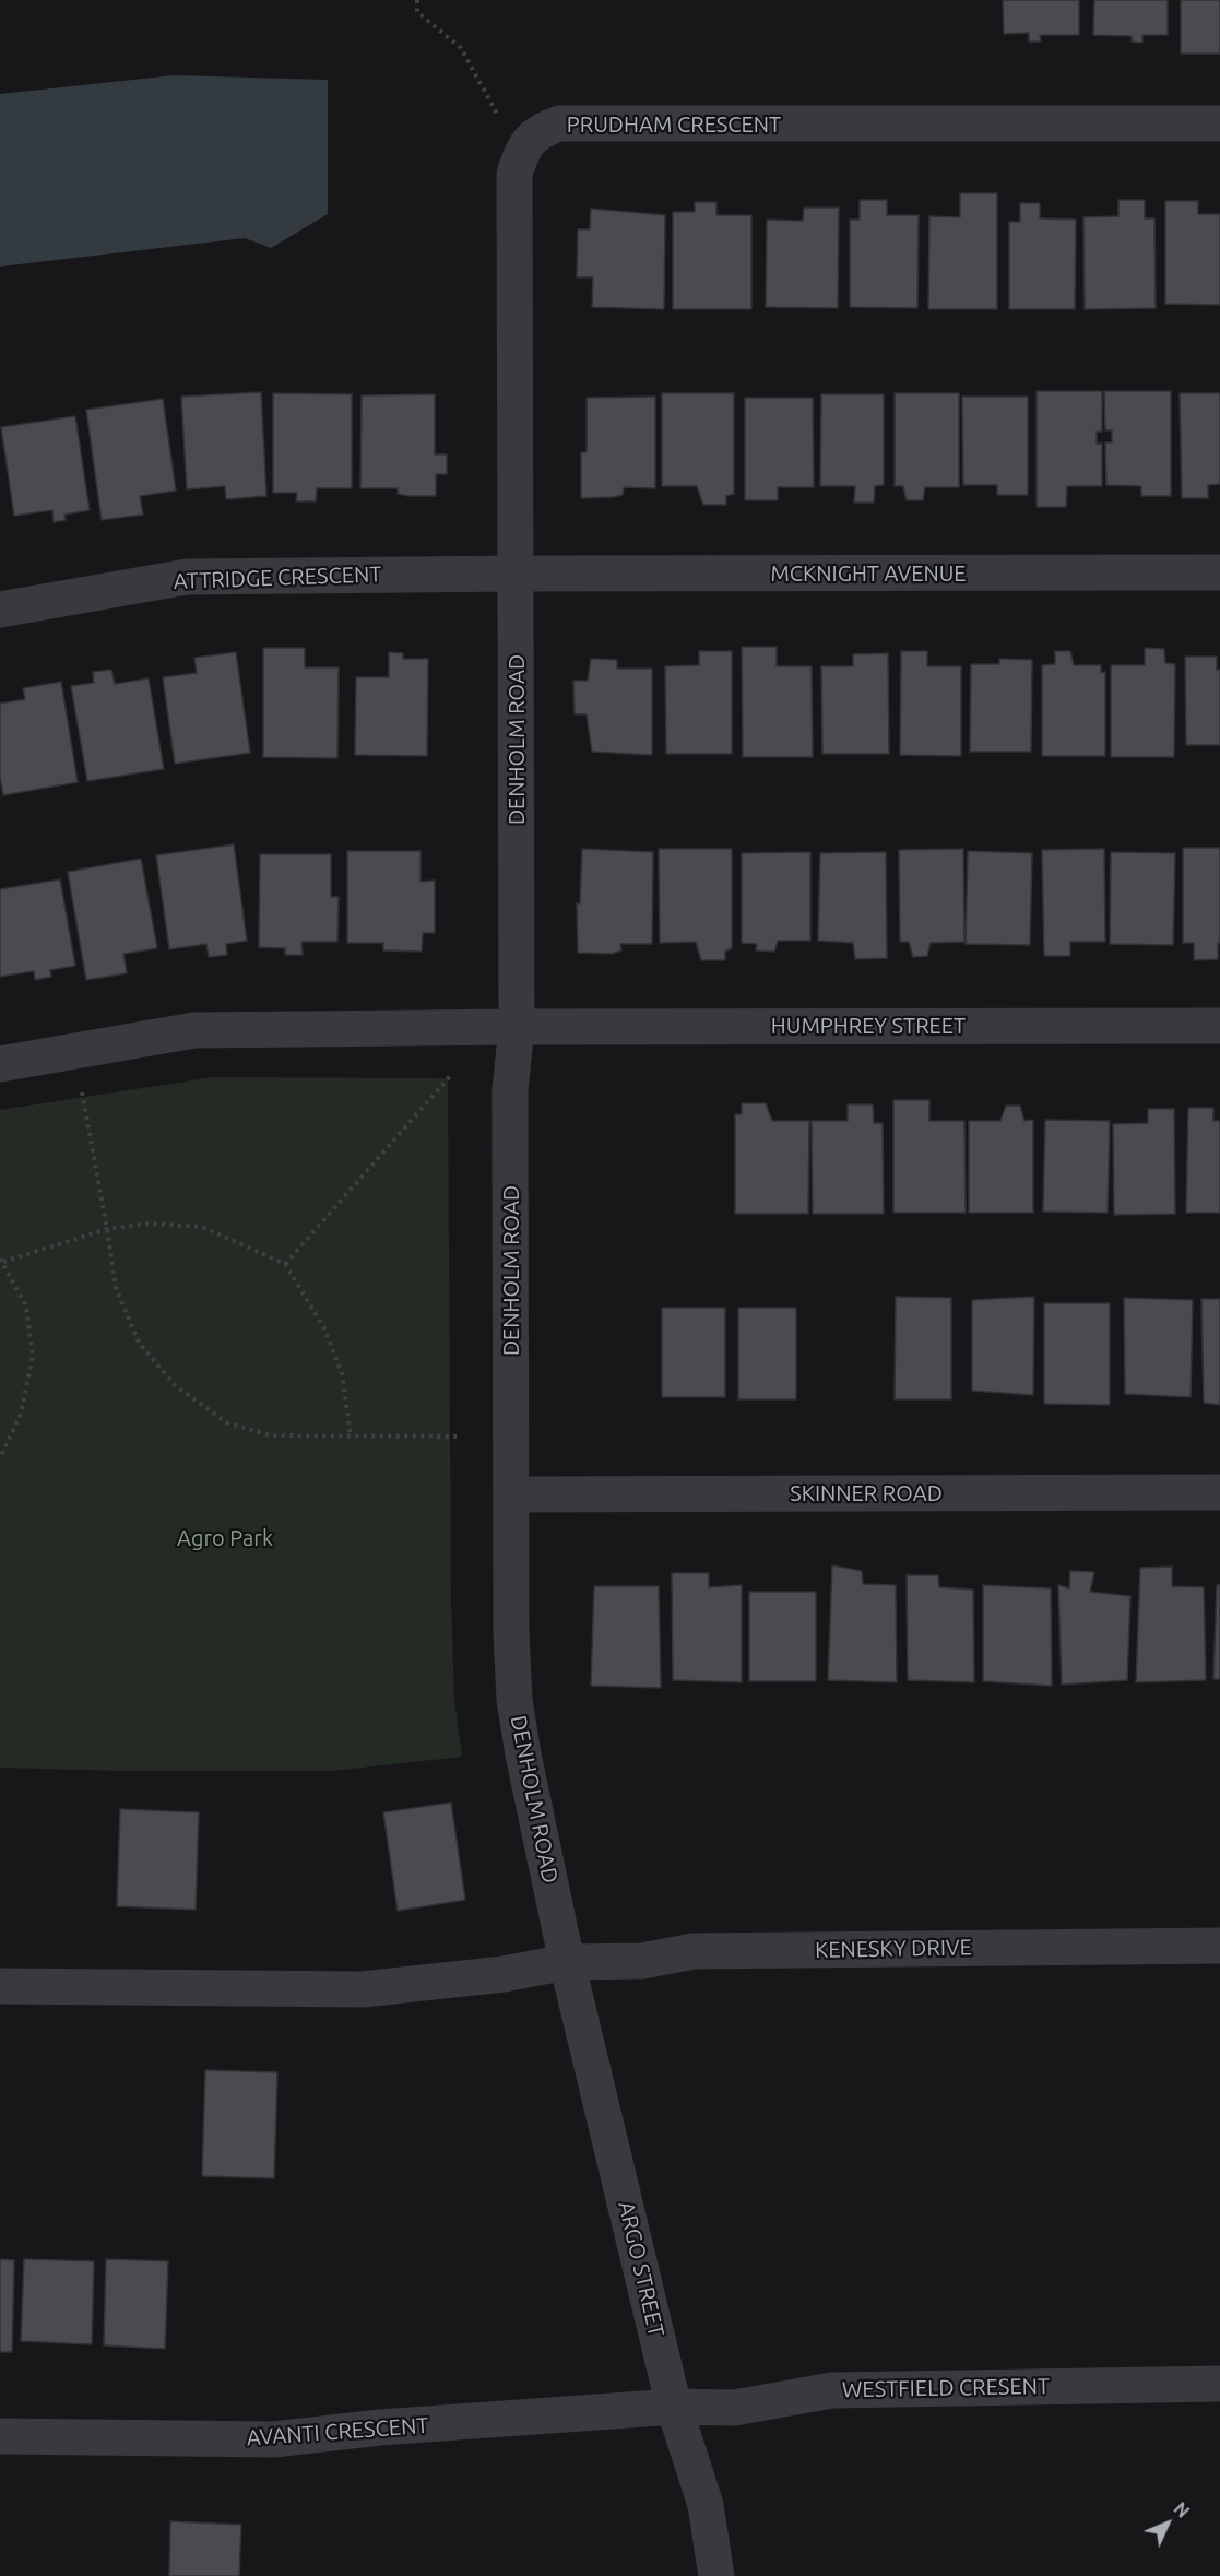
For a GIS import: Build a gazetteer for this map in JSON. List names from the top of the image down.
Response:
{
  "streets": {
    "street": [
      "PRUDHAM CRESCENT",
      "MCKNIGHT AVENUE",
      "ATTRIDGE CRESCENT",
      "DENHOLM ROAD",
      "HUMPHREY STREET",
      "SKINNER ROAD",
      "KENESKY DRIVE",
      "ARGO STREET",
      "WESTFIELD CRESENT",
      "AVANTI CRESCENT"
    ]
  },
  "crossings": [
    ["PRUDHAM CRESCENT", "MCKNIGHT AVENUE"],
    ["PRUDHAM CRESCENT", "ATTRIDGE CRESCENT"],
    ["PRUDHAM CRESCENT", "DENHOLM ROAD"],
    ["MCKNIGHT AVENUE", "ATTRIDGE CRESCENT"],
    ["MCKNIGHT AVENUE", "DENHOLM ROAD"],
    ["ATTRIDGE CRESCENT", "DENHOLM ROAD"],
    ["DENHOLM ROAD", "HUMPHREY STREET"],
    ["DENHOLM ROAD", "SKINNER ROAD"],
    ["DENHOLM ROAD", "KENESKY DRIVE"],
    ["DENHOLM ROAD", "ARGO STREET"],
    ["KENESKY DRIVE", "ARGO STREET"],
    ["ARGO STREET", "WESTFIELD CRESENT"],
    ["ARGO STREET", "AVANTI CRESCENT"],
    ["WESTFIELD CRESENT", "AVANTI CRESCENT"]
  ],
  "parks": ["Agro Park"],
  "north": "top right"
}
